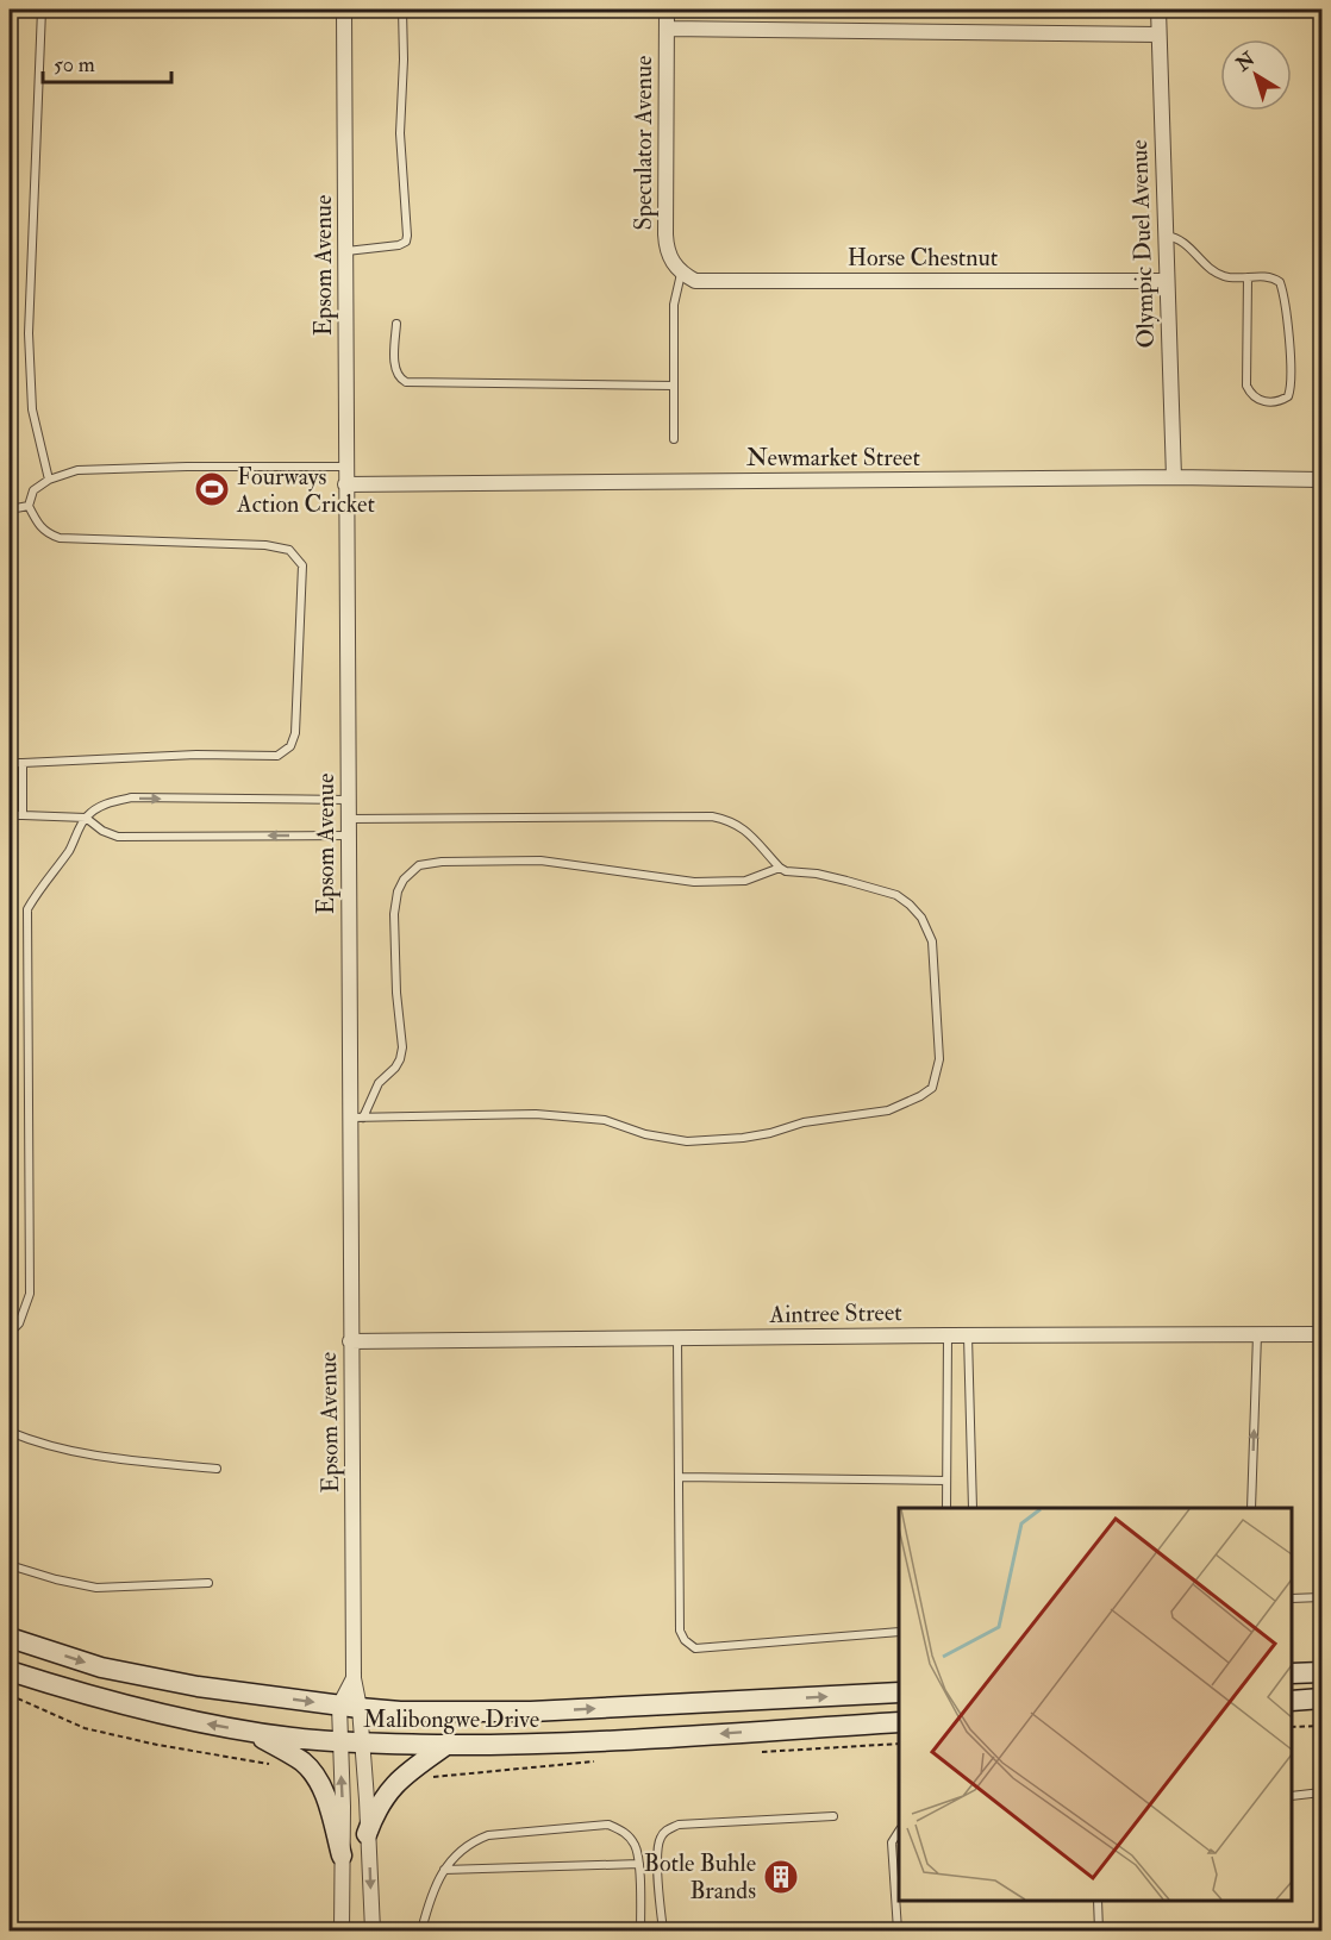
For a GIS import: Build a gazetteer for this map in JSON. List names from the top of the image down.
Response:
{
  "streets": {
    "main road": ["Malibongwe Drive"],
    "street": [
      "Speculator Avenue",
      "Olympic Duel Avenue",
      "Horse Chestnut",
      "Epsom Avenue",
      "Newmarket Street",
      "Aintree Street"
    ]
  },
  "crossings": [
    ["Speculator Avenue", "Horse Chestnut"],
    ["Olympic Duel Avenue", "Horse Chestnut"],
    ["Olympic Duel Avenue", "Newmarket Street"],
    ["Epsom Avenue", "Newmarket Street"],
    ["Epsom Avenue", "Aintree Street"],
    ["Epsom Avenue", "Malibongwe Drive"]
  ],
  "places": {
    "sports": ["Fourways Action Cricket"],
    "building": ["Botle Buhle Brands"]
  },
  "scale_bar": "50 m",
  "north": "top left"
}
